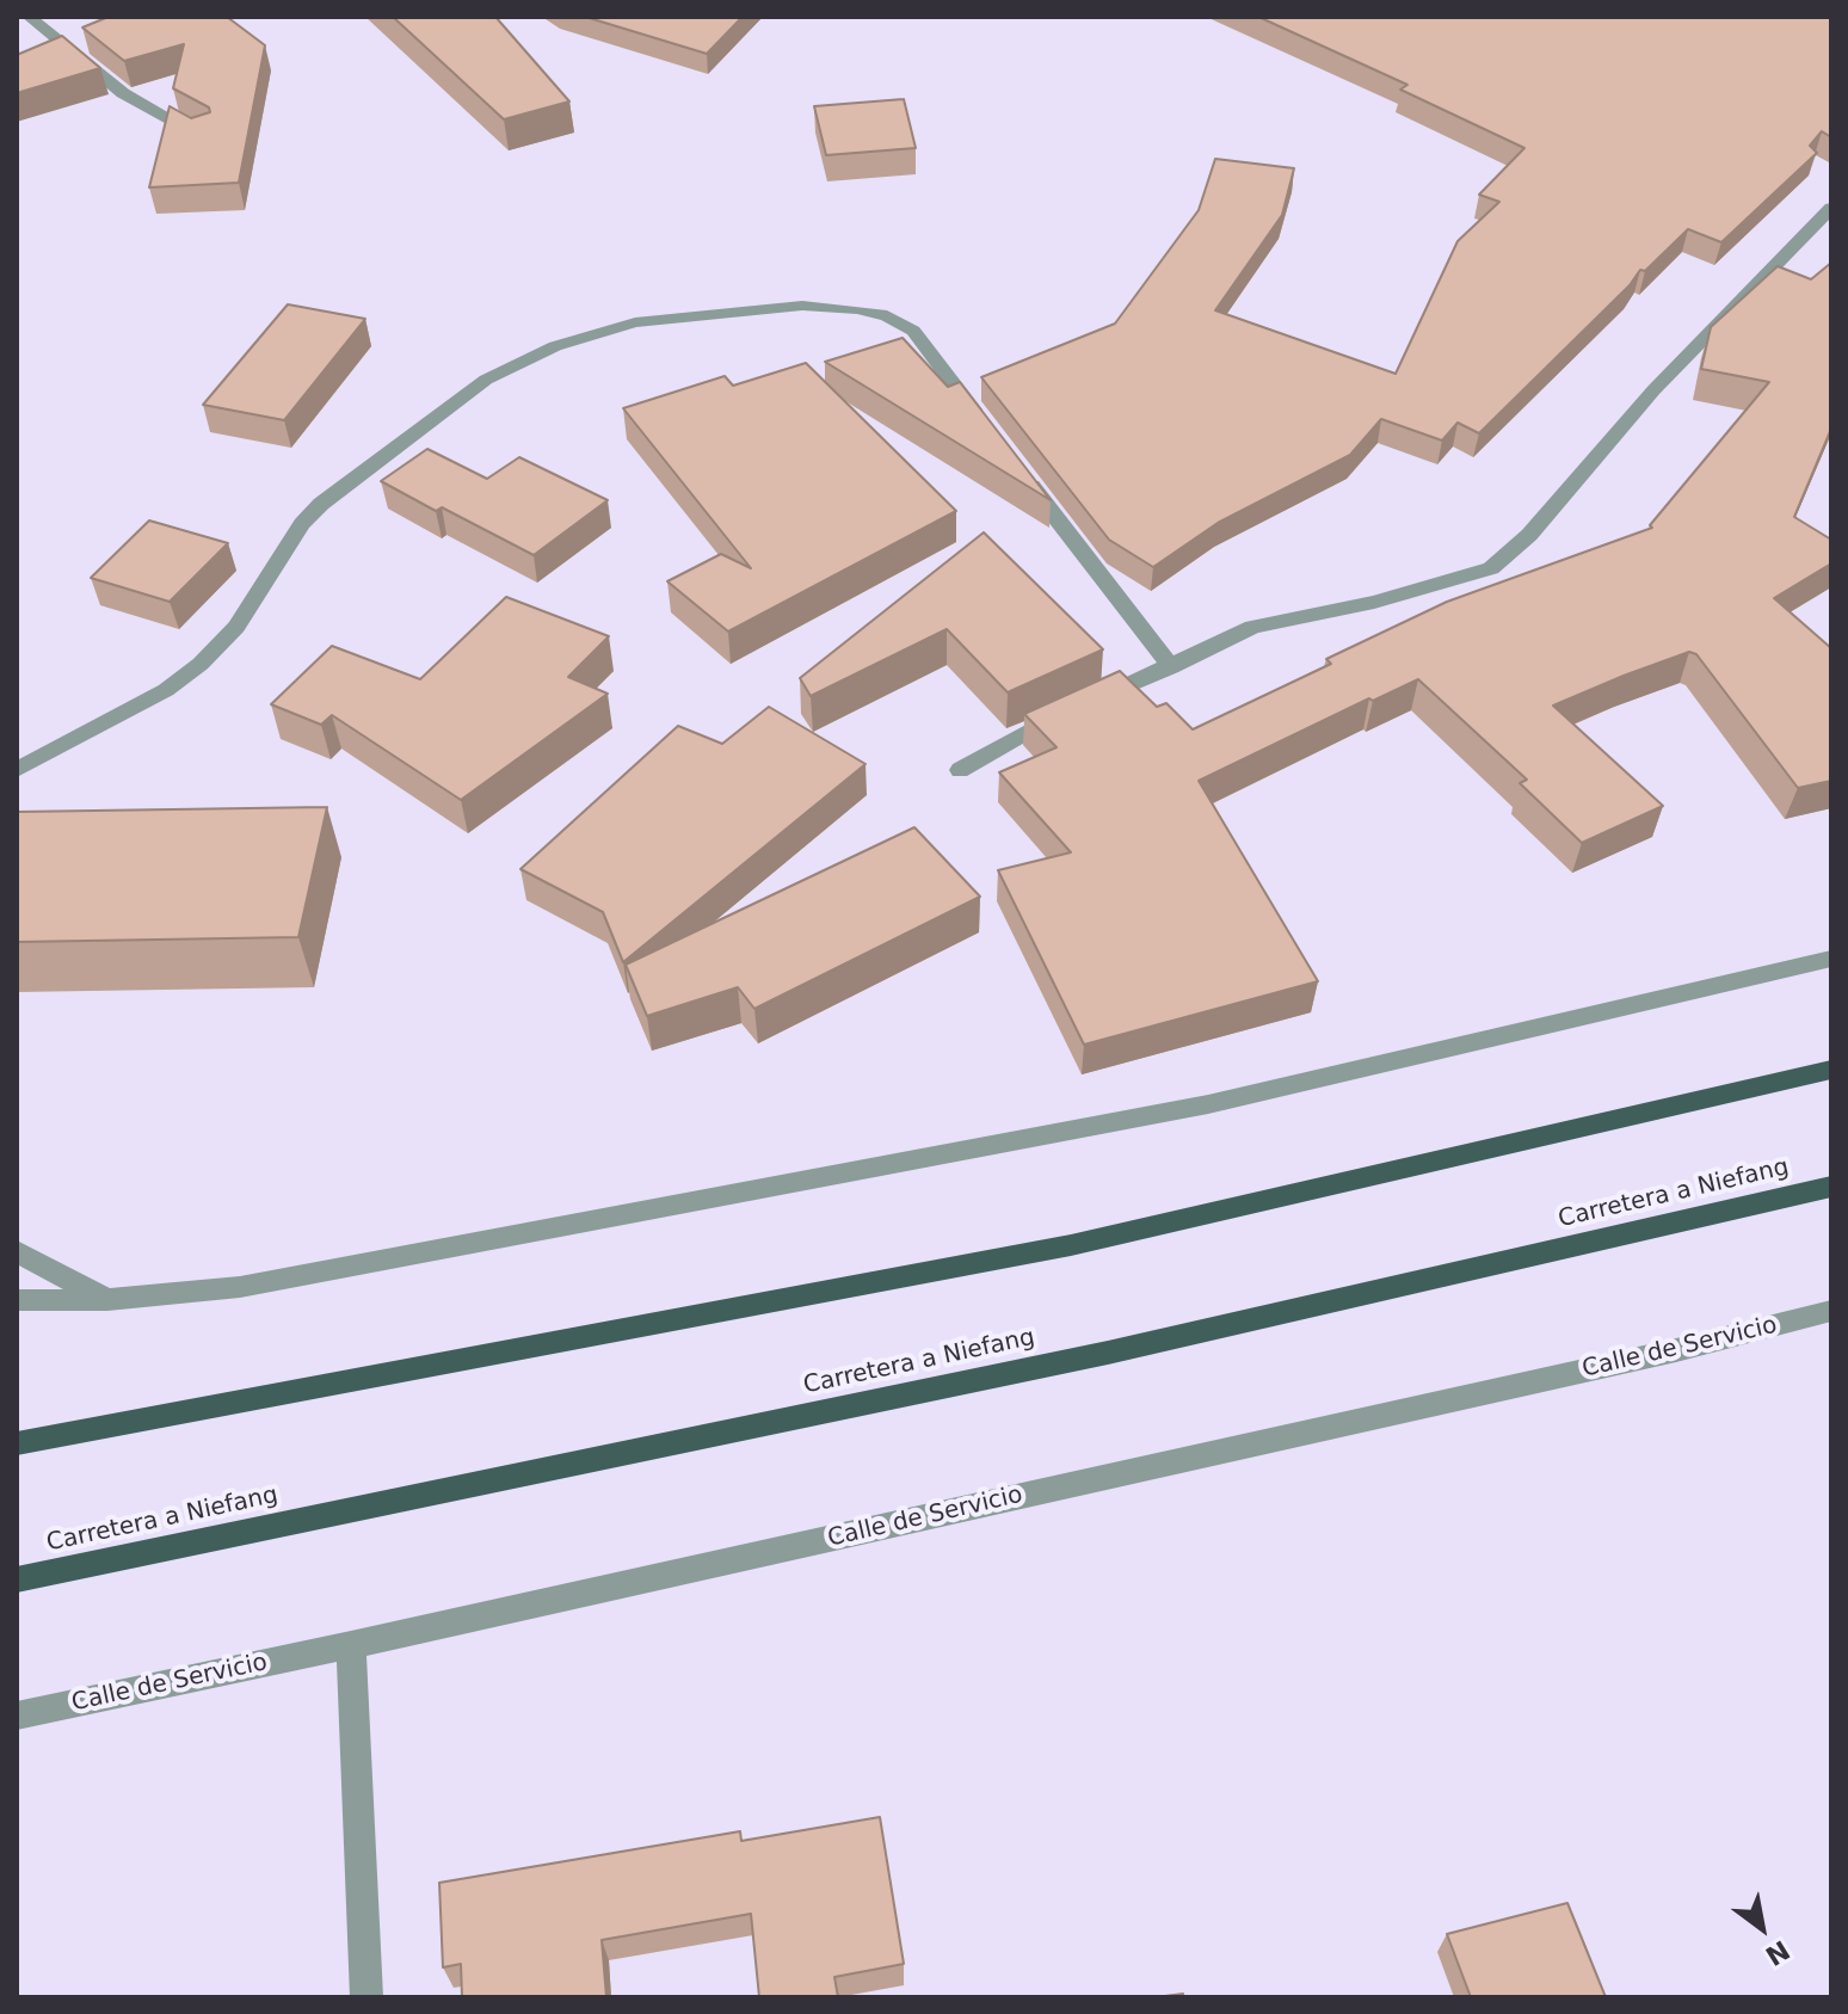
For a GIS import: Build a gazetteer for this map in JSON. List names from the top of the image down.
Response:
{
  "streets": {
    "main road": ["Carretera a Niefang"],
    "street": ["Calle de Servicio"]
  },
  "north": "bottom right"
}
